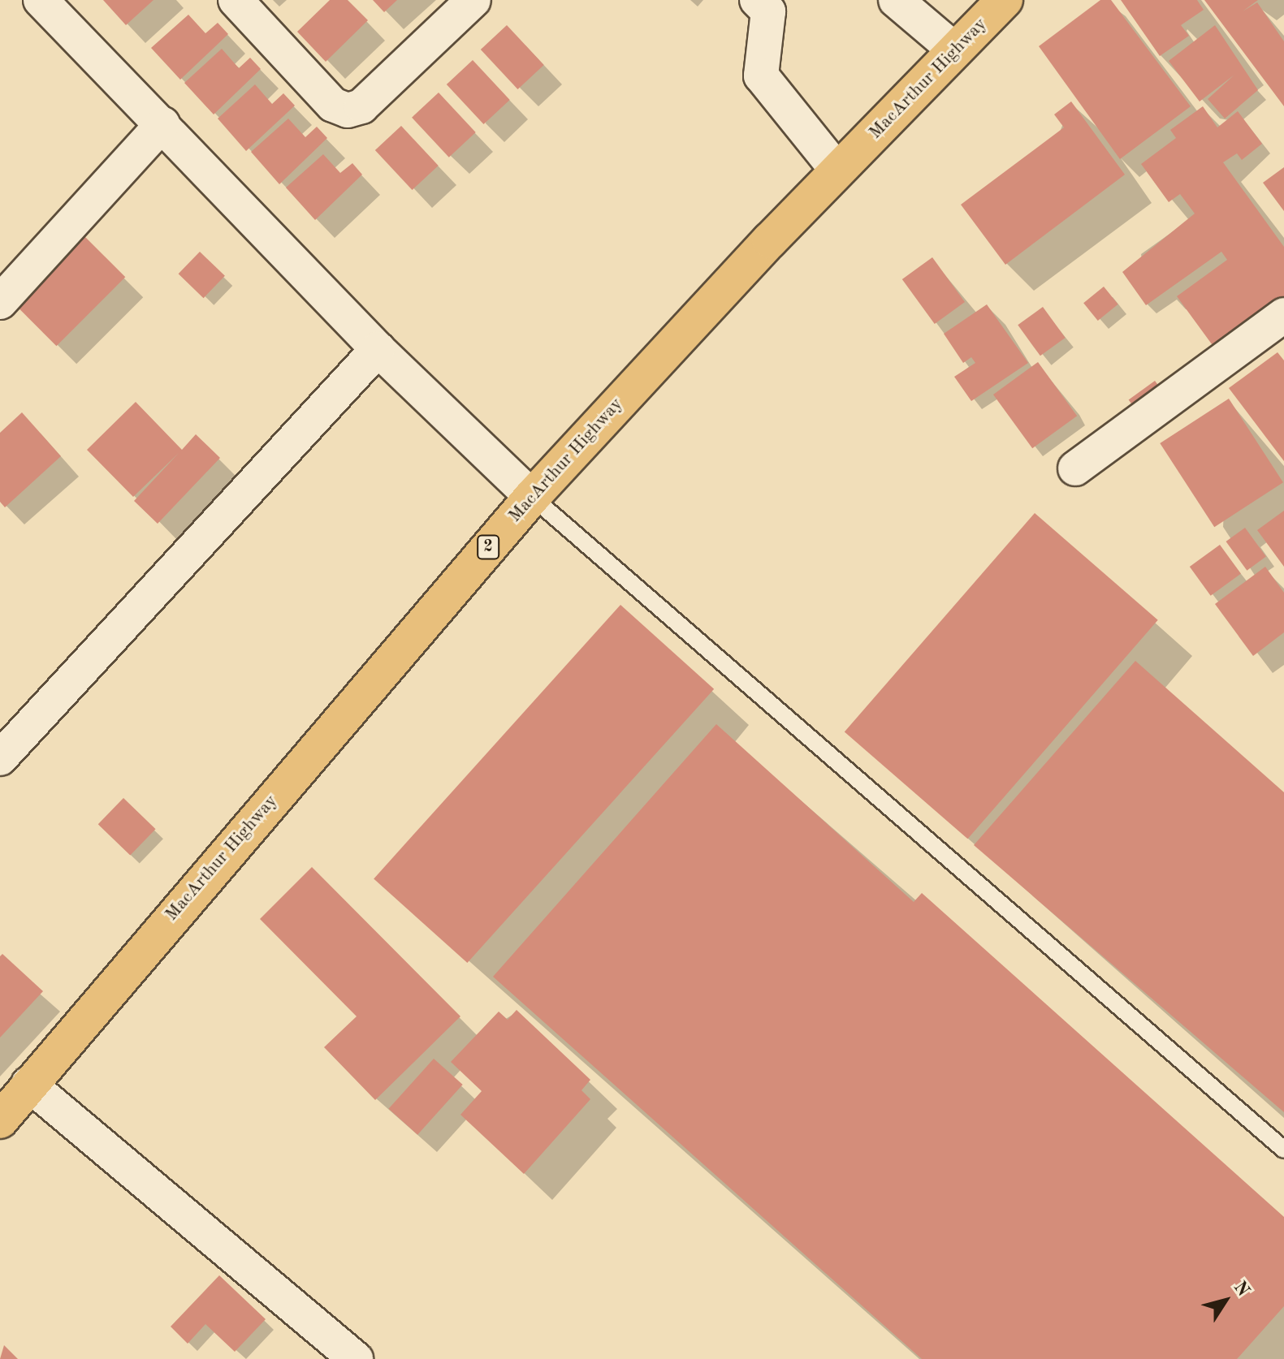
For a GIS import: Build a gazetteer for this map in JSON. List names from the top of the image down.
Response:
{
  "streets": {
    "highway": ["MacArthur Highway", "2"]
  },
  "north": "top right"
}
